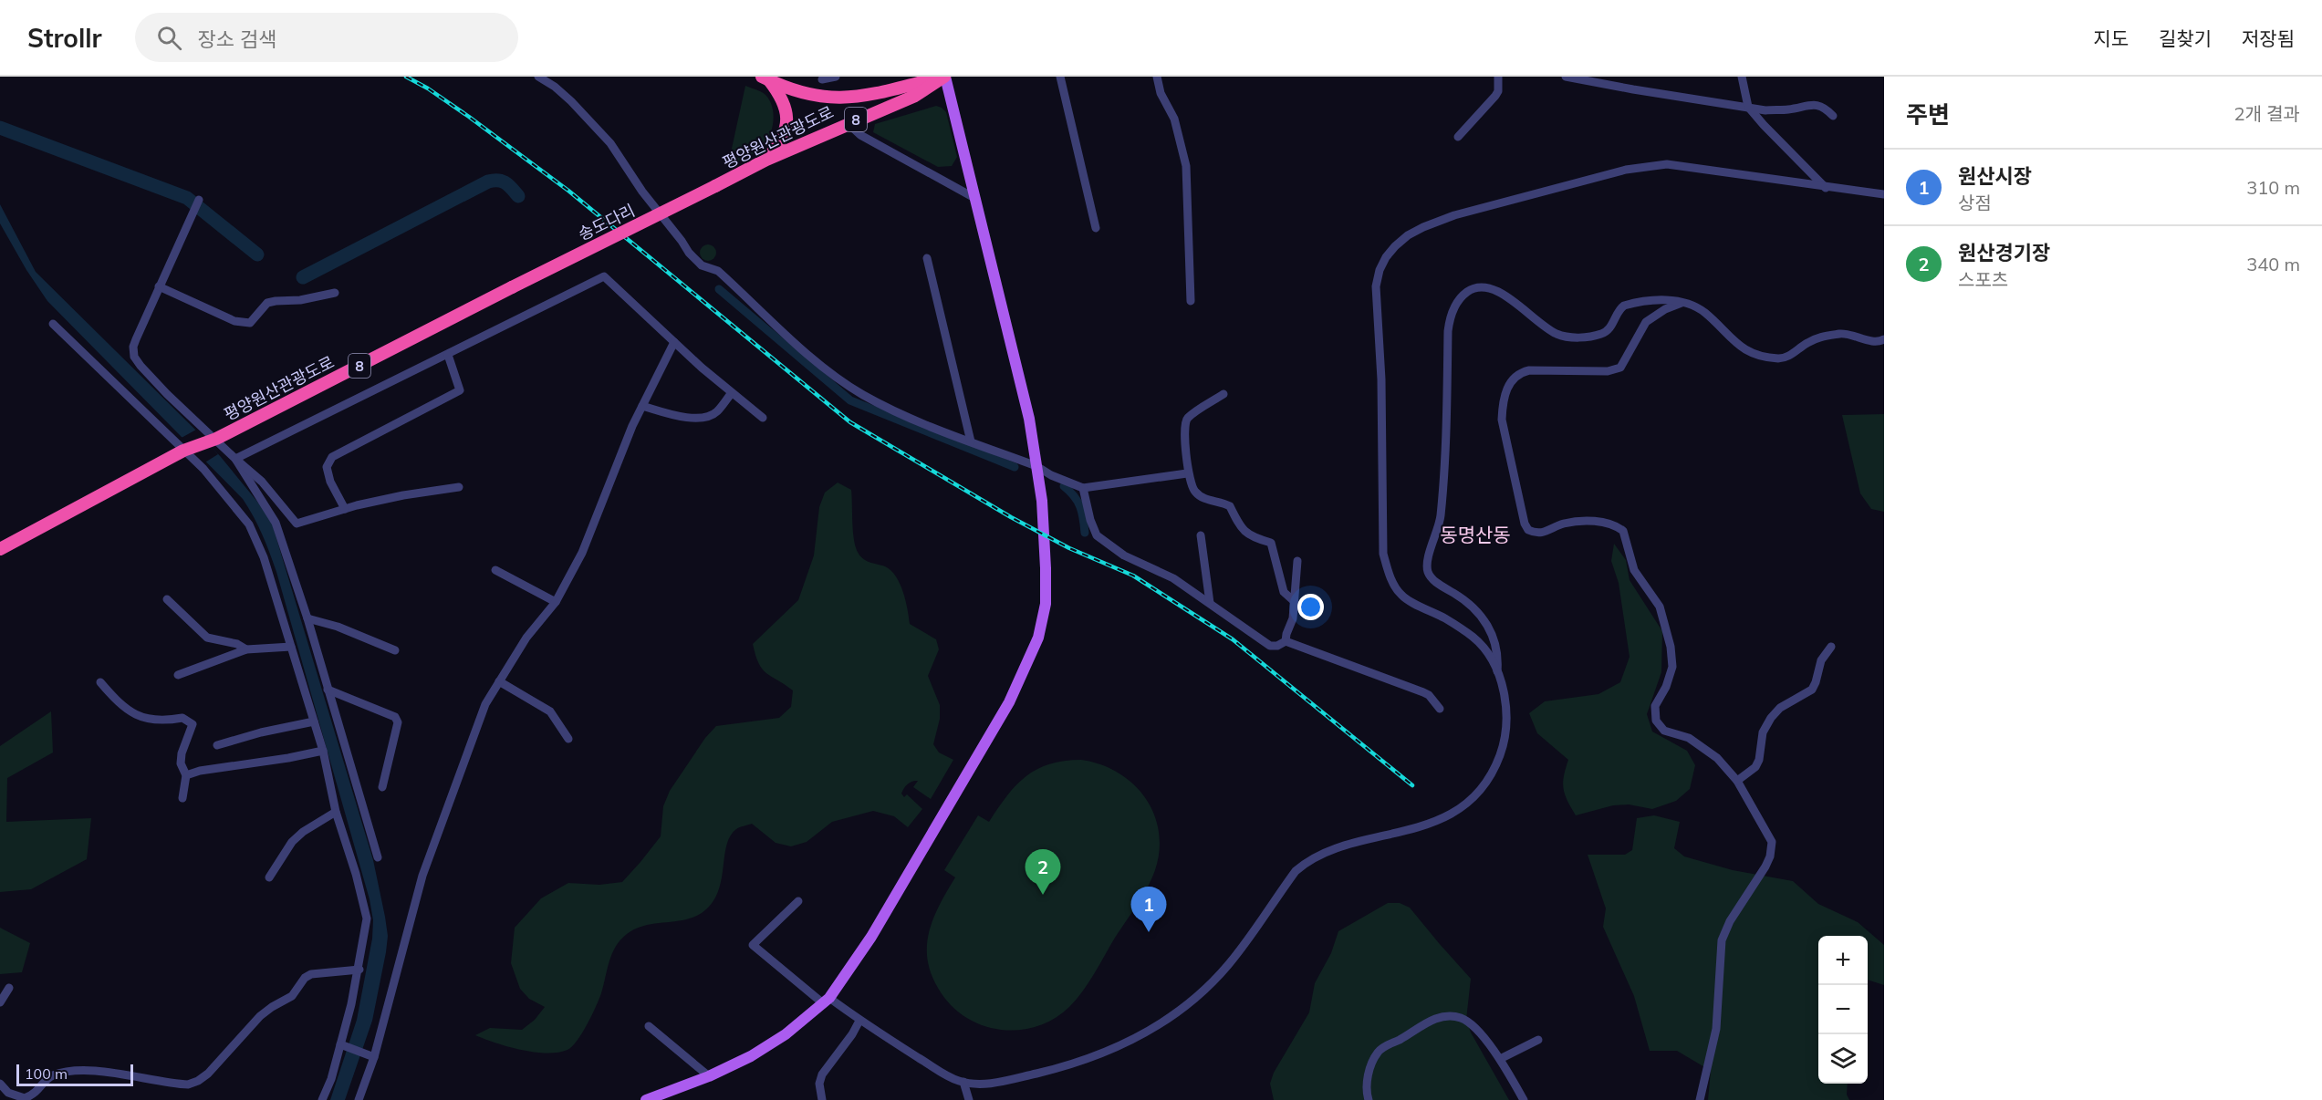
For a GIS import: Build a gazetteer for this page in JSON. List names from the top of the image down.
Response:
{
  "streets": {
    "highway": ["8", "평양원산관광도로", "송도다리"]
  },
  "crossings": [
    ["8", "평양원산관광도로"],
    ["평양원산관광도로", "송도다리"]
  ],
  "districts": ["동명산동"],
  "scale_bar": "100 m",
  "page": {
    "header": "Strollr",
    "search": "장소 검색",
    "nav": ["지도", "길찾기", "저장됨"],
    "heading": ["주변", "2개 결과"],
    "list": [
      {
        "mark": "1",
        "name": "원산시장",
        "note": "상점",
        "value": "310 m"
      },
      {
        "mark": "2",
        "name": "원산경기장",
        "note": "스포츠",
        "value": "340 m"
      }
    ],
    "pins": ["2", "1"],
    "map_buttons": ["+", "−"],
    "scale": "100 m"
  }
}
